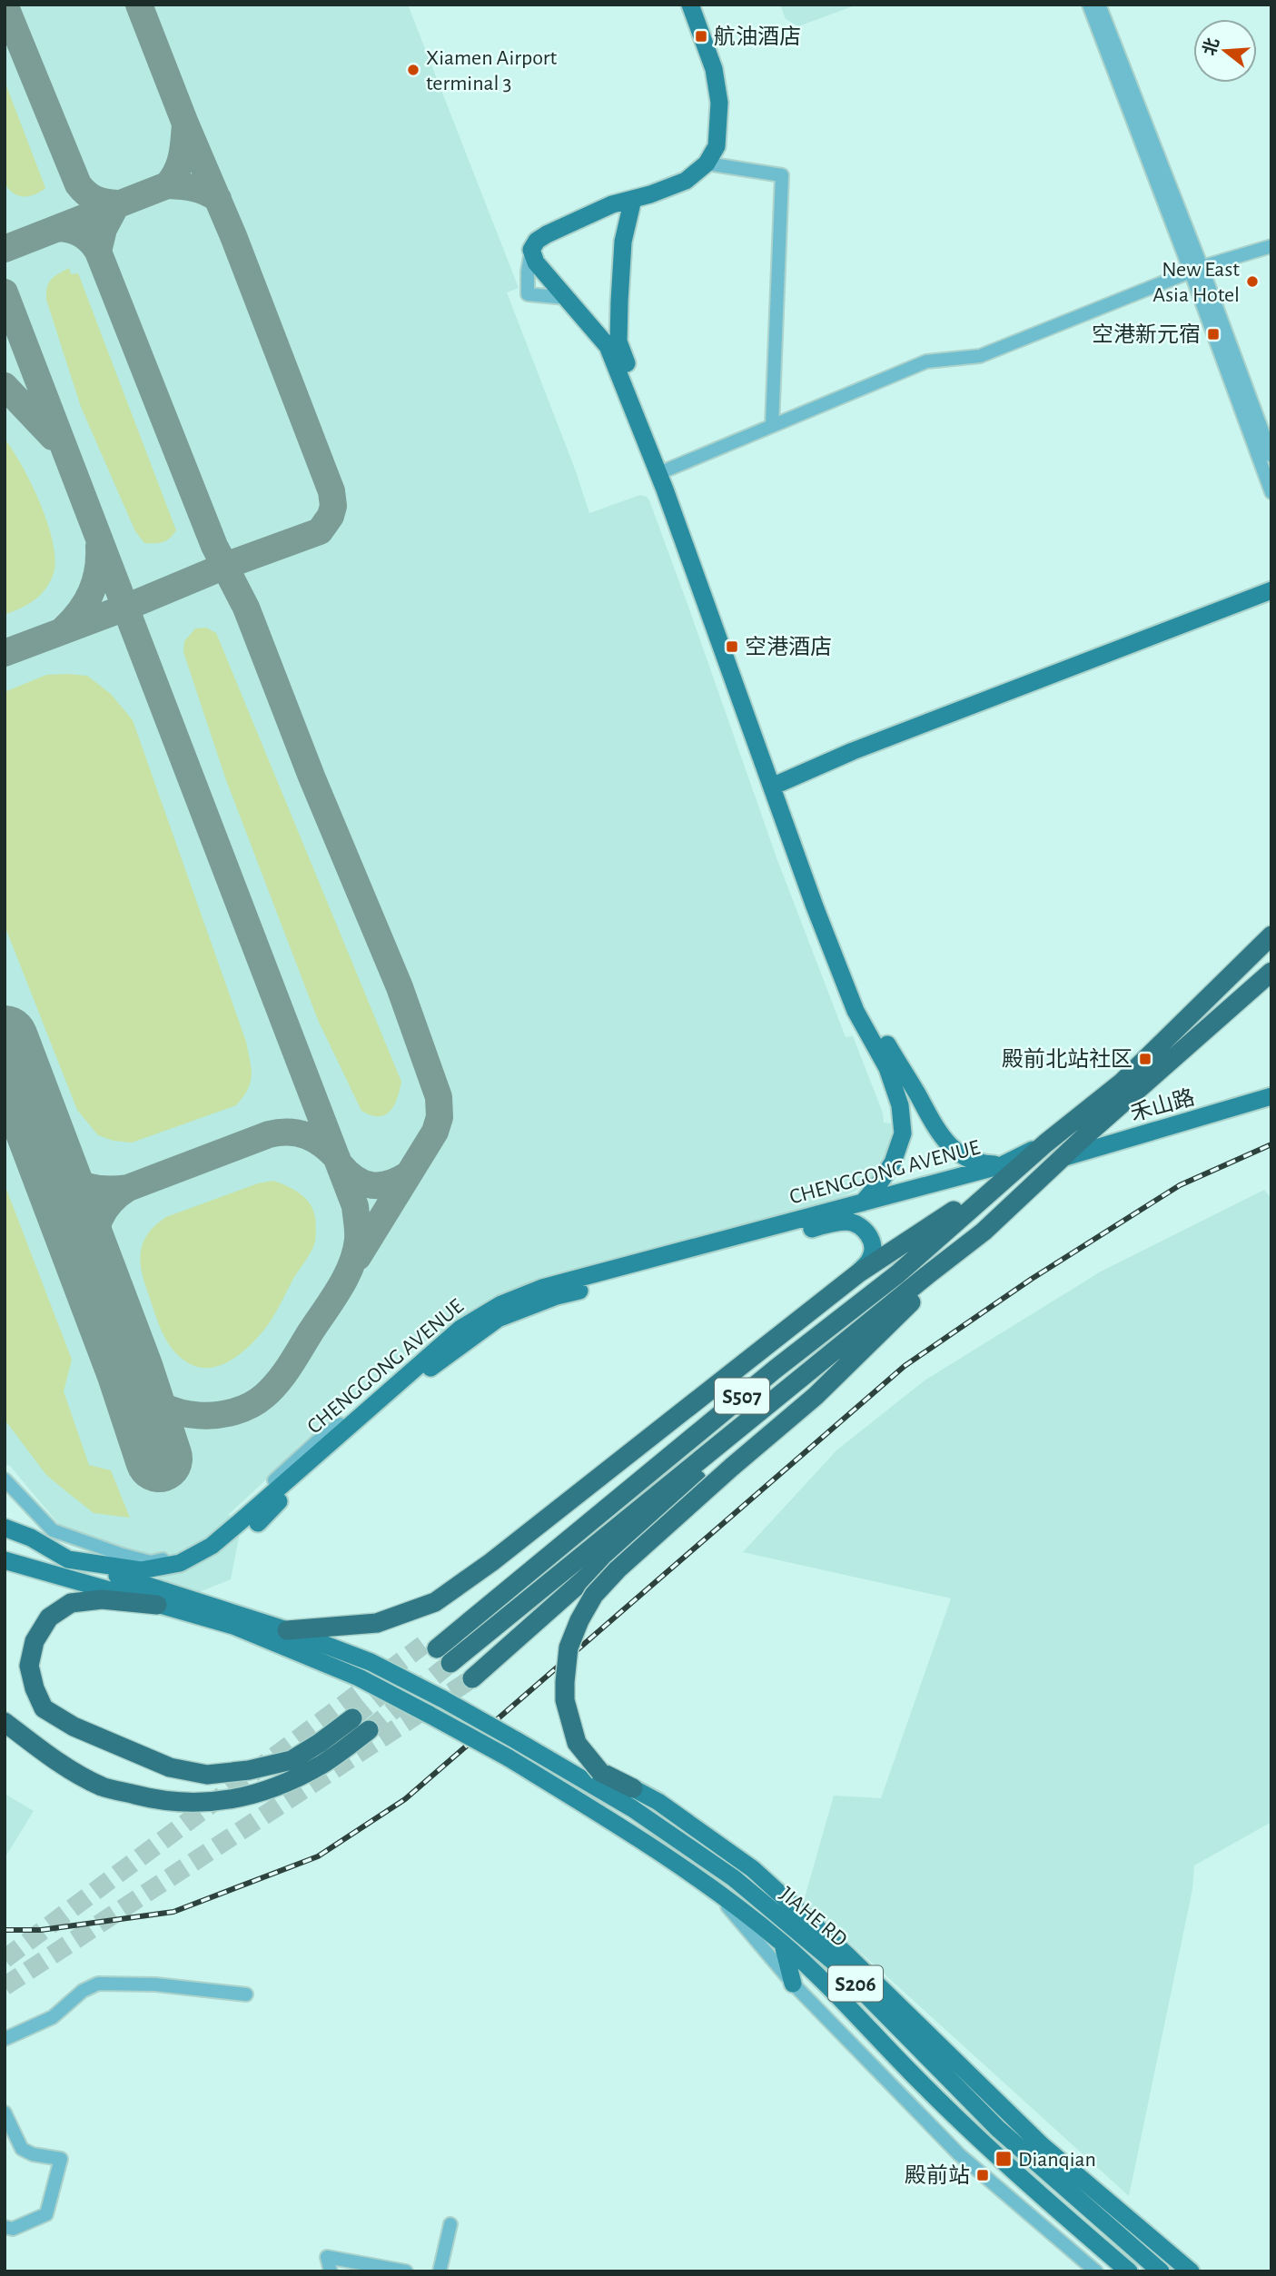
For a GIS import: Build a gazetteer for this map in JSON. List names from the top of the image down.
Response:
{
  "streets": {
    "highway": ["CHENGGONG AVENUE", "S507"],
    "main road": ["禾山路", "JIAHE RD", "S206"]
  },
  "crossings": [
    ["禾山路", "S507"],
    ["CHENGGONG AVENUE", "JIAHE RD"]
  ],
  "places": {
    "transit": [
      "航油酒店",
      "空港新元宿",
      "空港酒店",
      "殿前北站社区",
      "Dianqian",
      "殿前站"
    ],
    "other": ["Xiamen Airport terminal 3", "New East Asia Hotel"]
  },
  "north": "left"
}
